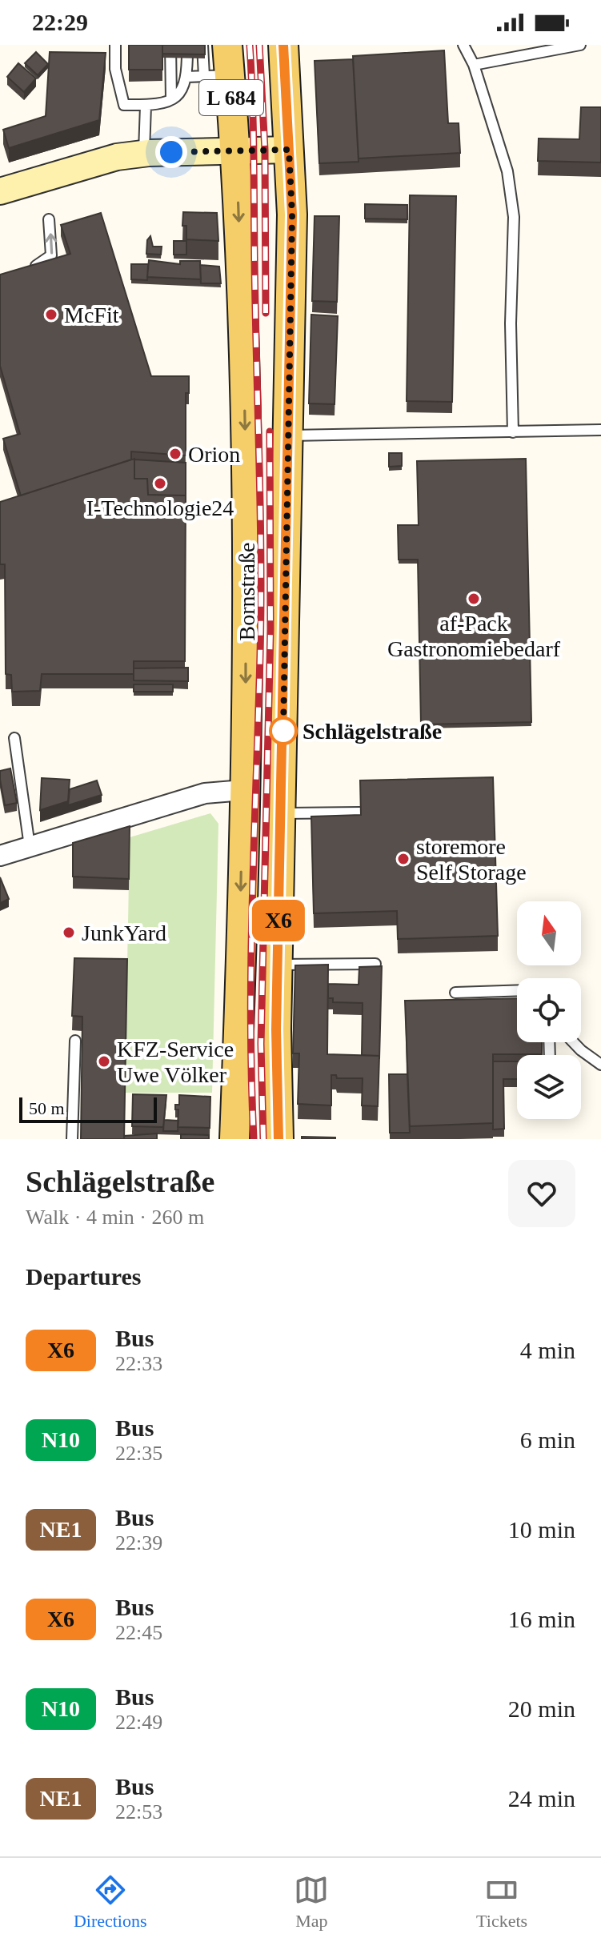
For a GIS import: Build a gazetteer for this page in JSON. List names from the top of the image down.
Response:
{
  "streets": {
    "main road": ["L 684", "Bornstraße"]
  },
  "places": [
    "McFit",
    "Orion",
    "I-Technologie24",
    "af-Pack Gastronomiebedarf",
    "Schlägelstraße",
    "storemore Self Storage",
    "JunkYard",
    "KFZ-Service Uwe Völker"
  ],
  "lines": ["bus line X6"],
  "scale_bar": "50 m",
  "north": "top",
  "page": {
    "status": "22:29",
    "on_map": "X6",
    "scale": "50 m",
    "heading": [
      ["Schlägelstraße", "Walk · 4 min · 260 m"],
      "Departures"
    ],
    "list": [
      {
        "mark": "X6",
        "name": "Bus",
        "note": "22:33",
        "value": "4 min"
      },
      {
        "mark": "N10",
        "name": "Bus",
        "note": "22:35",
        "value": "6 min"
      },
      {
        "mark": "NE1",
        "name": "Bus",
        "note": "22:39",
        "value": "10 min"
      },
      {
        "mark": "X6",
        "name": "Bus",
        "note": "22:45",
        "value": "16 min"
      },
      {
        "mark": "N10",
        "name": "Bus",
        "note": "22:49",
        "value": "20 min"
      },
      {
        "mark": "NE1",
        "name": "Bus",
        "note": "22:53",
        "value": "24 min"
      }
    ],
    "tabs": ["Directions", "Map", "Tickets"]
  }
}
